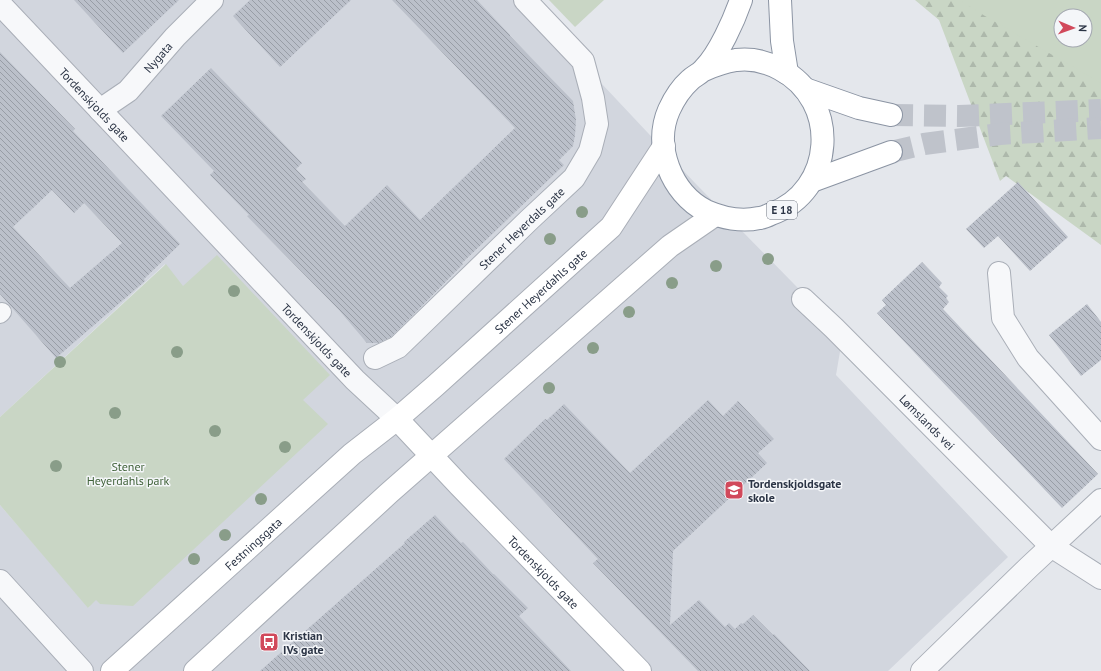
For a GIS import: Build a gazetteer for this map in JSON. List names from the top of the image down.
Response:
{
  "streets": {
    "main road": [
      "Tordenskjolds gate",
      "E 18",
      "Stener Heyerdahls gate",
      "Festningsgata"
    ],
    "street": ["Nygata", "Stener Heyerdals gate", "Lømslands vei"]
  },
  "crossings": [
    ["Nygata", "Tordenskjolds gate"],
    ["Tordenskjolds gate", "Stener Heyerdahls gate"],
    ["Tordenskjolds gate", "Festningsgata"],
    ["E 18", "Stener Heyerdahls gate"],
    ["Stener Heyerdahls gate", "Festningsgata"]
  ],
  "parks": ["Stener Heyerdahls park"],
  "places": {
    "school or university": ["Tordenskjoldsgate skole"],
    "bus stop": ["Kristian IVs gate"]
  },
  "north": "right"
}
